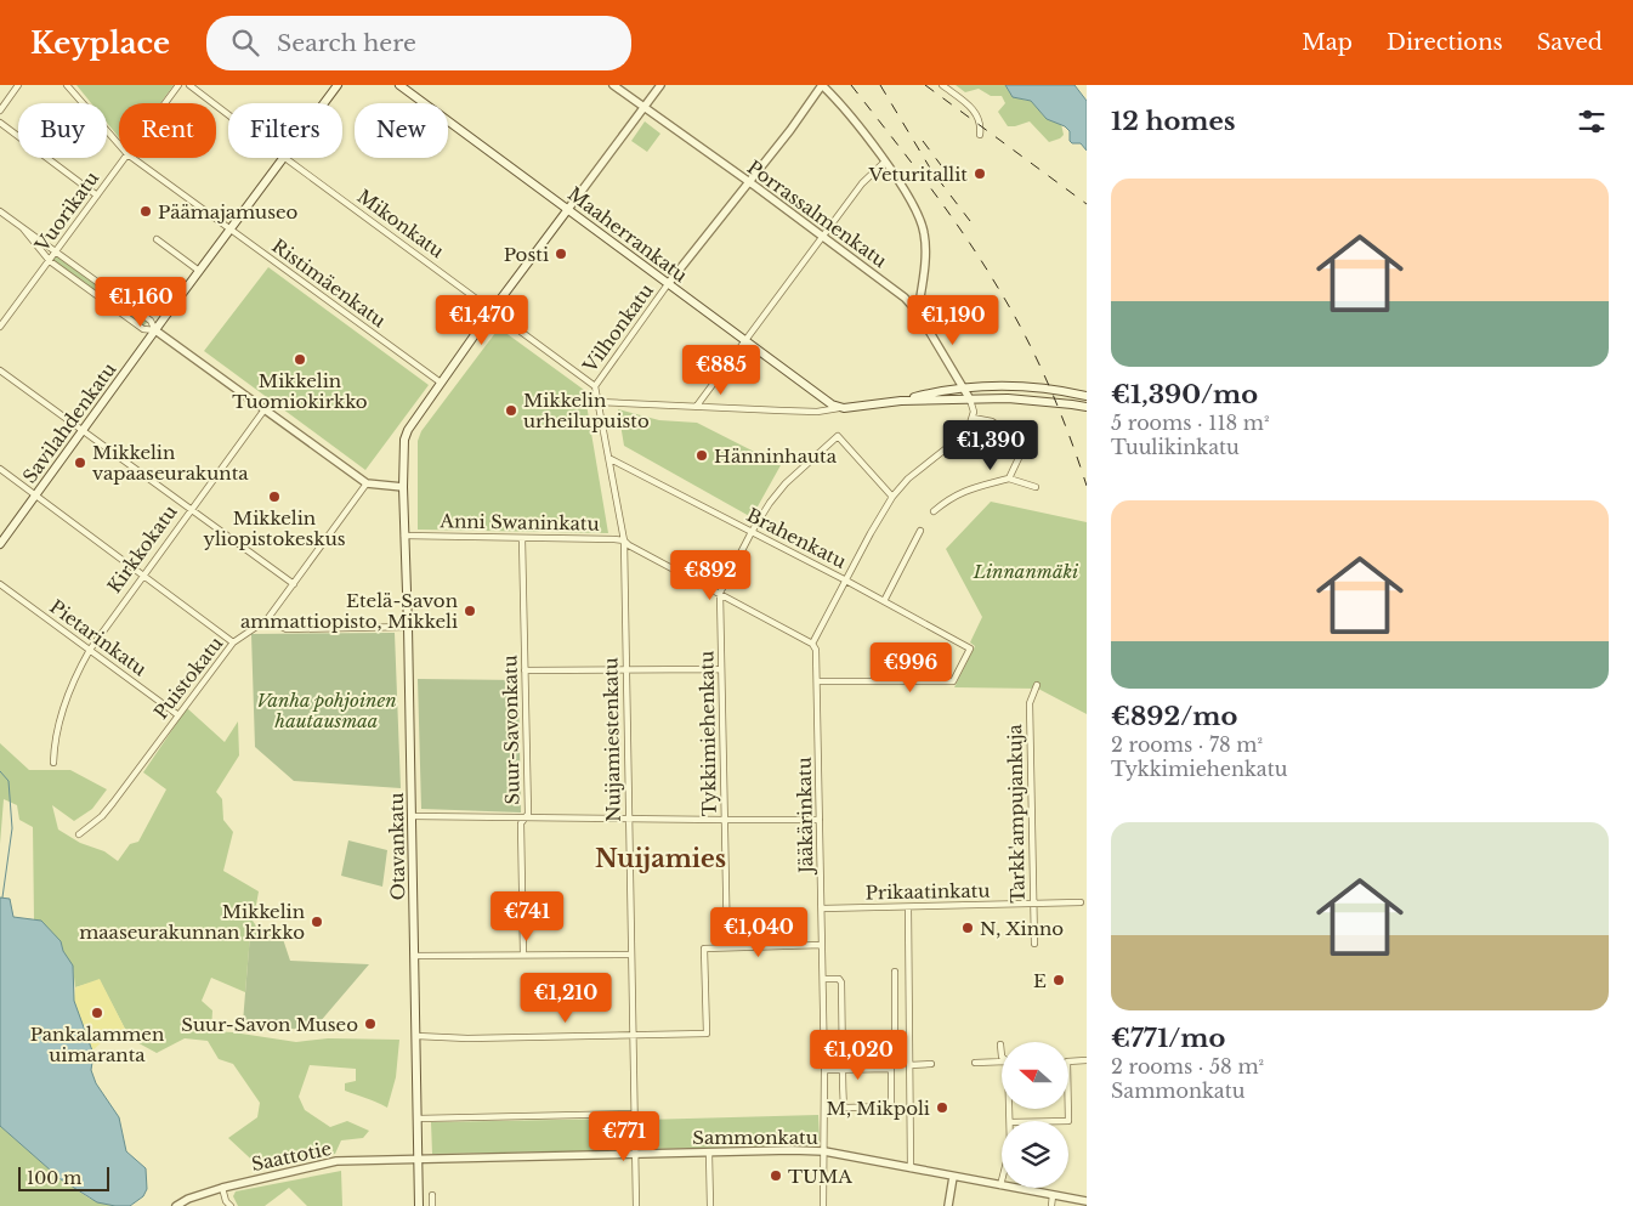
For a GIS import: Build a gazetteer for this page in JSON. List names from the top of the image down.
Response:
{
  "streets": {
    "main road": ["Maaherrankatu", "Savilahdenkatu", "Otavankatu"],
    "street": [
      "Vuorikatu",
      "Porrassalmenkatu",
      "Mikonkatu",
      "Ristimäenkatu",
      "Vilhonkatu",
      "Anni Swaninkatu",
      "Brahenkatu",
      "Kirkkokatu",
      "Pietarinkatu",
      "Puistokatu",
      "Suur-Savonkatu",
      "Tykkimiehenkatu",
      "Nuijamiestenkatu",
      "Tarkk'ampujankuja",
      "Jääkärinkatu",
      "Prikaatinkatu",
      "Sammonkatu",
      "Saattotie"
    ]
  },
  "crossings": [
    ["Porrassalmenkatu", "Vilhonkatu"],
    ["Mikonkatu", "Vilhonkatu"],
    ["Mikonkatu", "Savilahdenkatu"],
    ["Mikonkatu", "Nuijamiestenkatu"],
    ["Mikonkatu", "Otavankatu"],
    ["Maaherrankatu", "Vilhonkatu"],
    ["Maaherrankatu", "Otavankatu"],
    ["Ristimäenkatu", "Savilahdenkatu"],
    ["Ristimäenkatu", "Otavankatu"],
    ["Vilhonkatu", "Nuijamiestenkatu"],
    ["Anni Swaninkatu", "Suur-Savonkatu"],
    ["Anni Swaninkatu", "Nuijamiestenkatu"],
    ["Anni Swaninkatu", "Otavankatu"],
    ["Brahenkatu", "Nuijamiestenkatu"],
    ["Brahenkatu", "Jääkärinkatu"],
    ["Kirkkokatu", "Pietarinkatu"],
    ["Pietarinkatu", "Puistokatu"],
    ["Nuijamiestenkatu", "Sammonkatu"],
    ["Tarkk'ampujankuja", "Prikaatinkatu"],
    ["Jääkärinkatu", "Prikaatinkatu"],
    ["Jääkärinkatu", "Sammonkatu"],
    ["Otavankatu", "Sammonkatu"],
    ["Otavankatu", "Saattotie"],
    ["Sammonkatu", "Saattotie"]
  ],
  "districts": ["Nuijamies"],
  "parks": ["Linnanmäki", "Vanha pohjoinen hautausmaa"],
  "places": [
    "Veturitallit",
    "Päämajamuseo",
    "Posti",
    "Mikkelin Tuomiokirkko",
    "Mikkelin urheilupuisto",
    "Hänninhauta",
    "Mikkelin vapaaseurakunta",
    "Mikkelin yliopistokeskus",
    "Etelä-Savon ammattiopisto, Mikkeli",
    "Mikkelin maaseurakunnan kirkko",
    "N, Xinno",
    "E",
    "Pankalammen uimaranta",
    "Suur-Savon Museo",
    "M, Mikpoli",
    "TUMA"
  ],
  "scale_bar": "100 m",
  "north": "left",
  "page": {
    "header": "Keyplace",
    "search": "Search here",
    "nav": ["Map", "Directions", "Saved"],
    "heading": "12 homes",
    "chip": [
      "Buy",
      "Rent",
      "Filters",
      "New"
    ],
    "list": [
      {
        "name": "€1,390/mo",
        "note": "5 rooms · 118 m² · Tuulikinkatu"
      },
      {
        "name": "€892/mo",
        "note": "2 rooms · 78 m² · Tykkimiehenkatu"
      },
      {
        "name": "€771/mo",
        "note": "2 rooms · 58 m² · Sammonkatu"
      }
    ],
    "price": [
      "€1,160",
      "€1,470",
      "€1,190",
      "€885",
      "€1,390",
      "€892",
      "€996",
      "€741",
      "€1,040",
      "€1,210",
      "€1,020",
      "€771"
    ],
    "scale": "100 m"
  }
}
